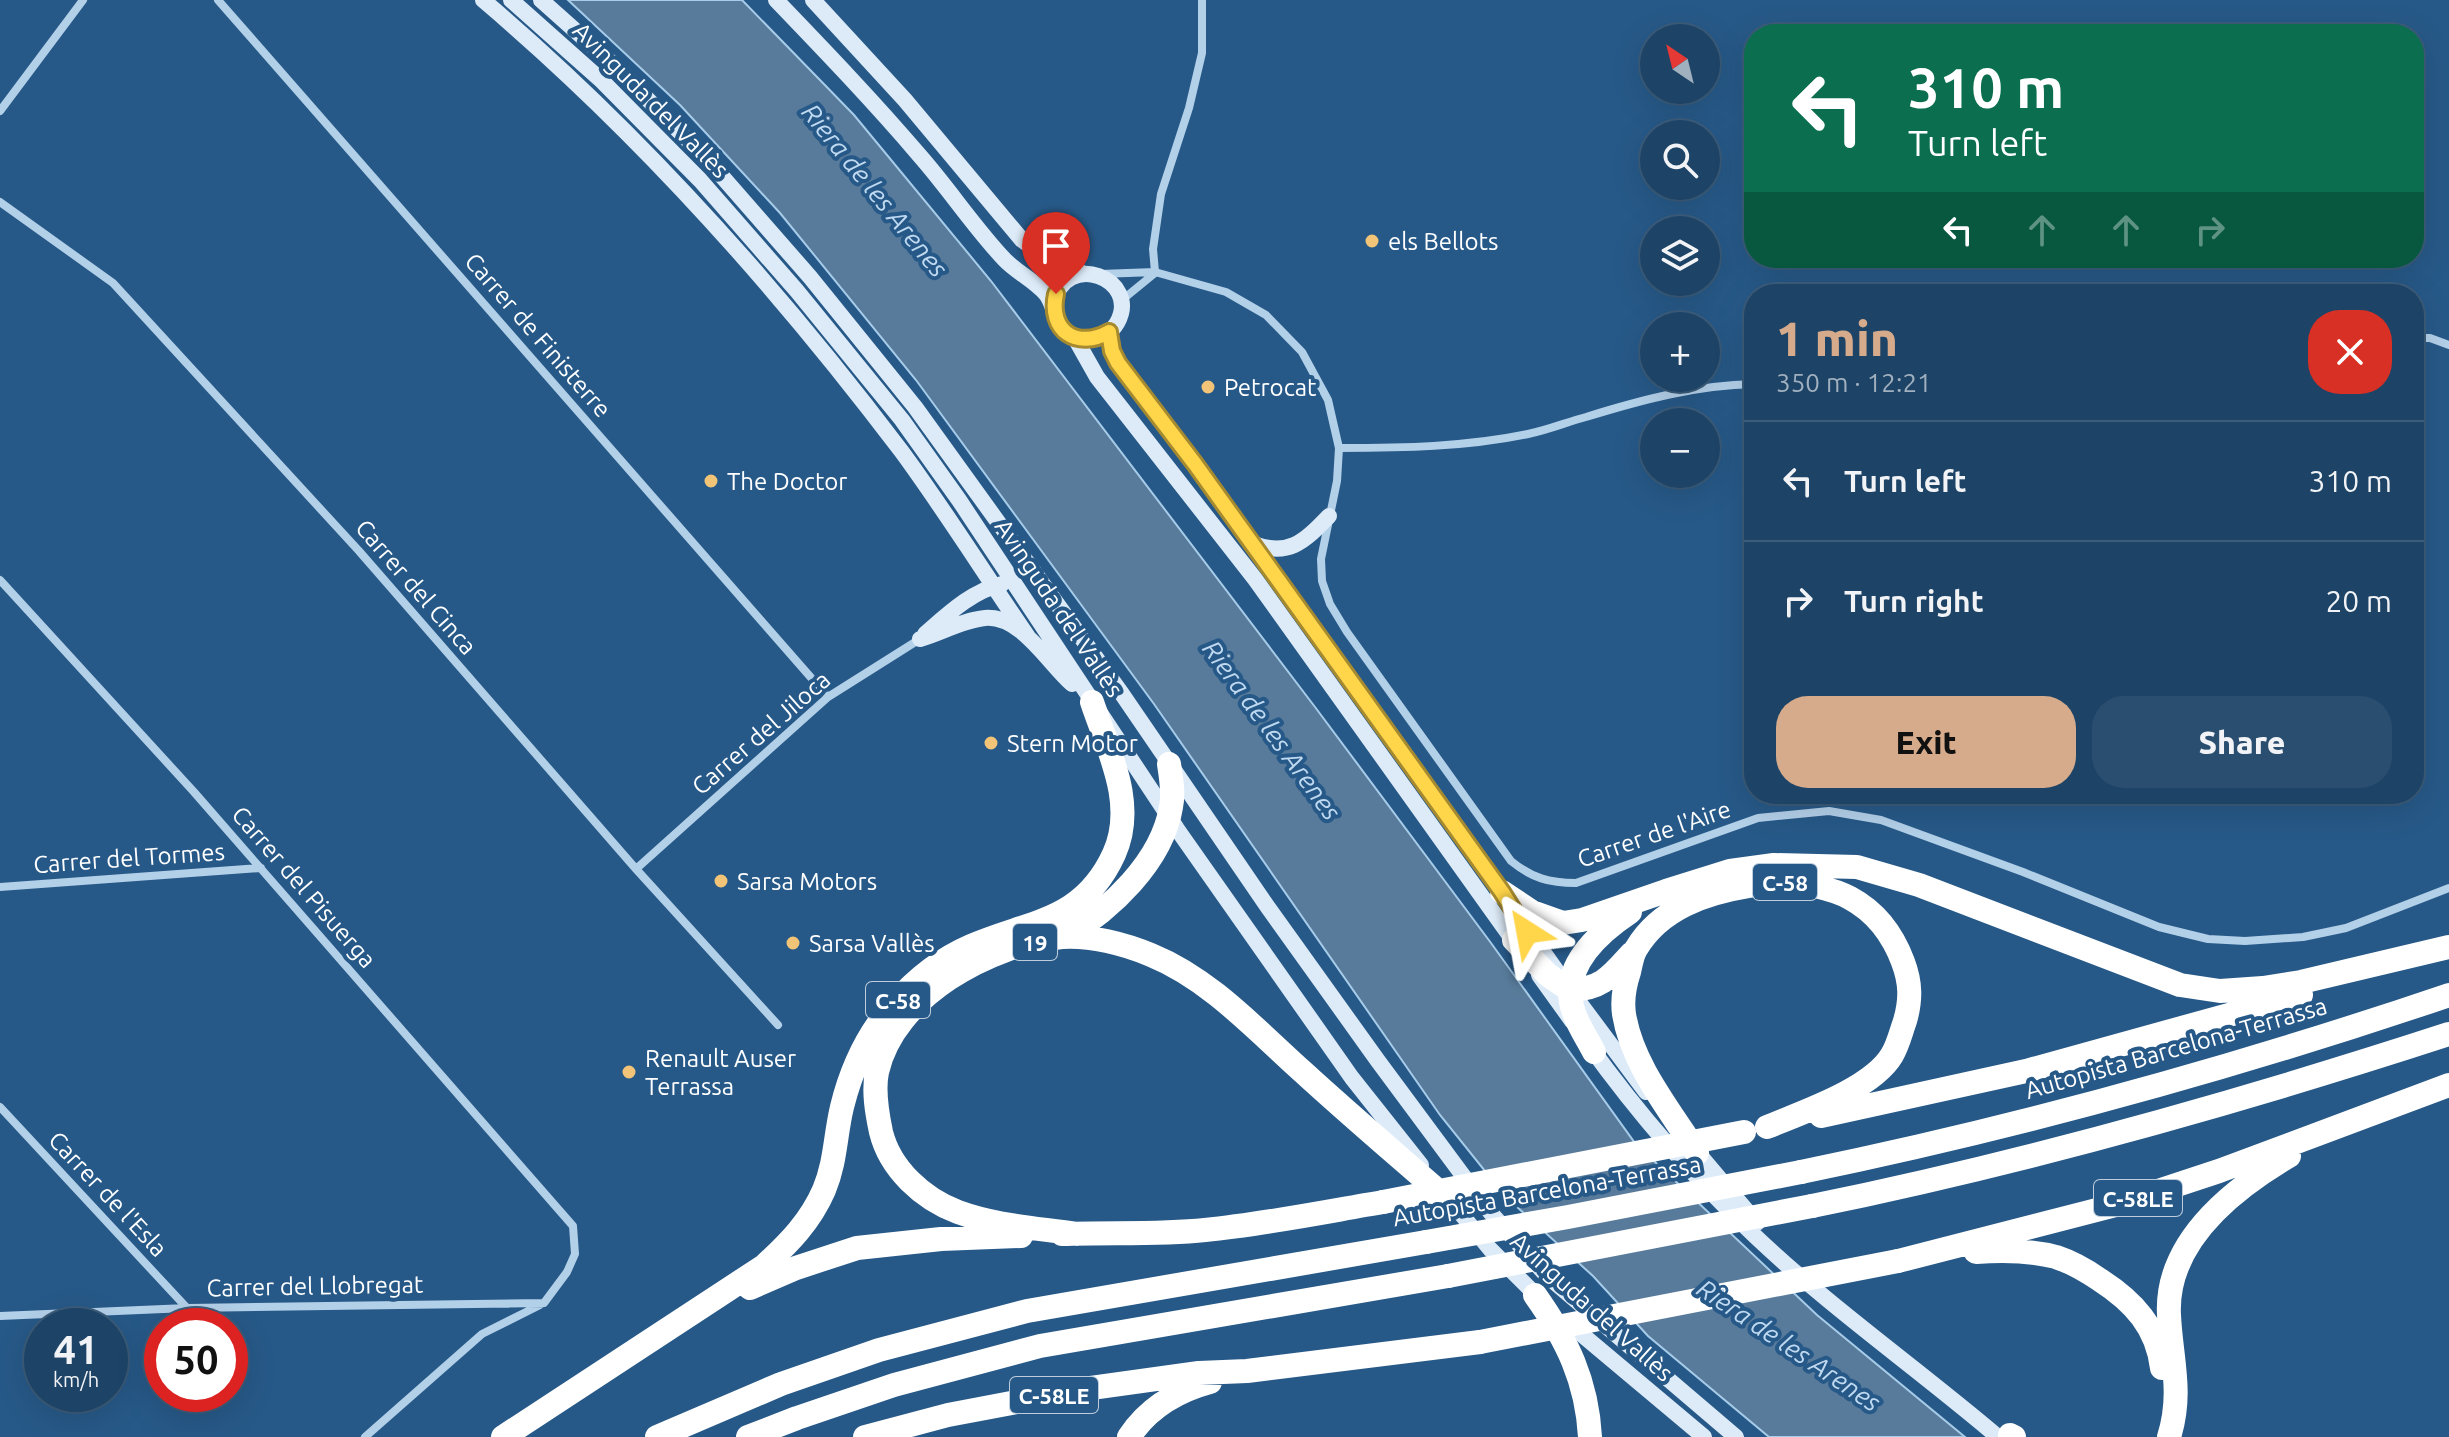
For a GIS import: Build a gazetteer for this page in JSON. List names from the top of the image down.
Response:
{
  "streets": {
    "highway": [
      "C-58",
      "19",
      "Autopista Barcelona-Terrassa",
      "C-58LE"
    ],
    "main road": ["Avinguda del Vallès"],
    "street": [
      "Carrer de Finisterre",
      "Carrer del Cinca",
      "Carrer del Jiloca",
      "Carrer de l'Aire",
      "Carrer del Tormes",
      "Carrer del Pisuerga",
      "Carrer de l'Esla",
      "Carrer del Llobregat"
    ]
  },
  "crossings": [
    ["Avinguda del Vallès", "C-58"],
    ["Avinguda del Vallès", "19"],
    ["Carrer de Finisterre", "Carrer del Jiloca"],
    ["Carrer del Cinca", "Carrer del Jiloca"],
    ["Carrer del Tormes", "Carrer del Pisuerga"],
    ["C-58", "19"],
    ["Carrer del Pisuerga", "Carrer del Llobregat"],
    ["Carrer de l'Esla", "Carrer del Llobregat"]
  ],
  "water": ["Riera de les Arenes"],
  "places": [
    "els Bellots",
    "Petrocat",
    "The Doctor",
    "Stern Motor",
    "Sarsa Motors",
    "Sarsa Vallès",
    "Renault Auser Terrassa"
  ],
  "north": "top left",
  "page": {
    "map_buttons": ["+", "−"],
    "turn": ["310 m", "Turn left"],
    "heading": ["1 min", "350 m · 12:21"],
    "list": [
      {
        "name": "Turn left",
        "value": "310 m"
      },
      {
        "name": "Turn right",
        "value": "20 m"
      }
    ],
    "buttons": ["Exit", "Share"],
    "speed": "41 km/h",
    "limit": "50"
  }
}
